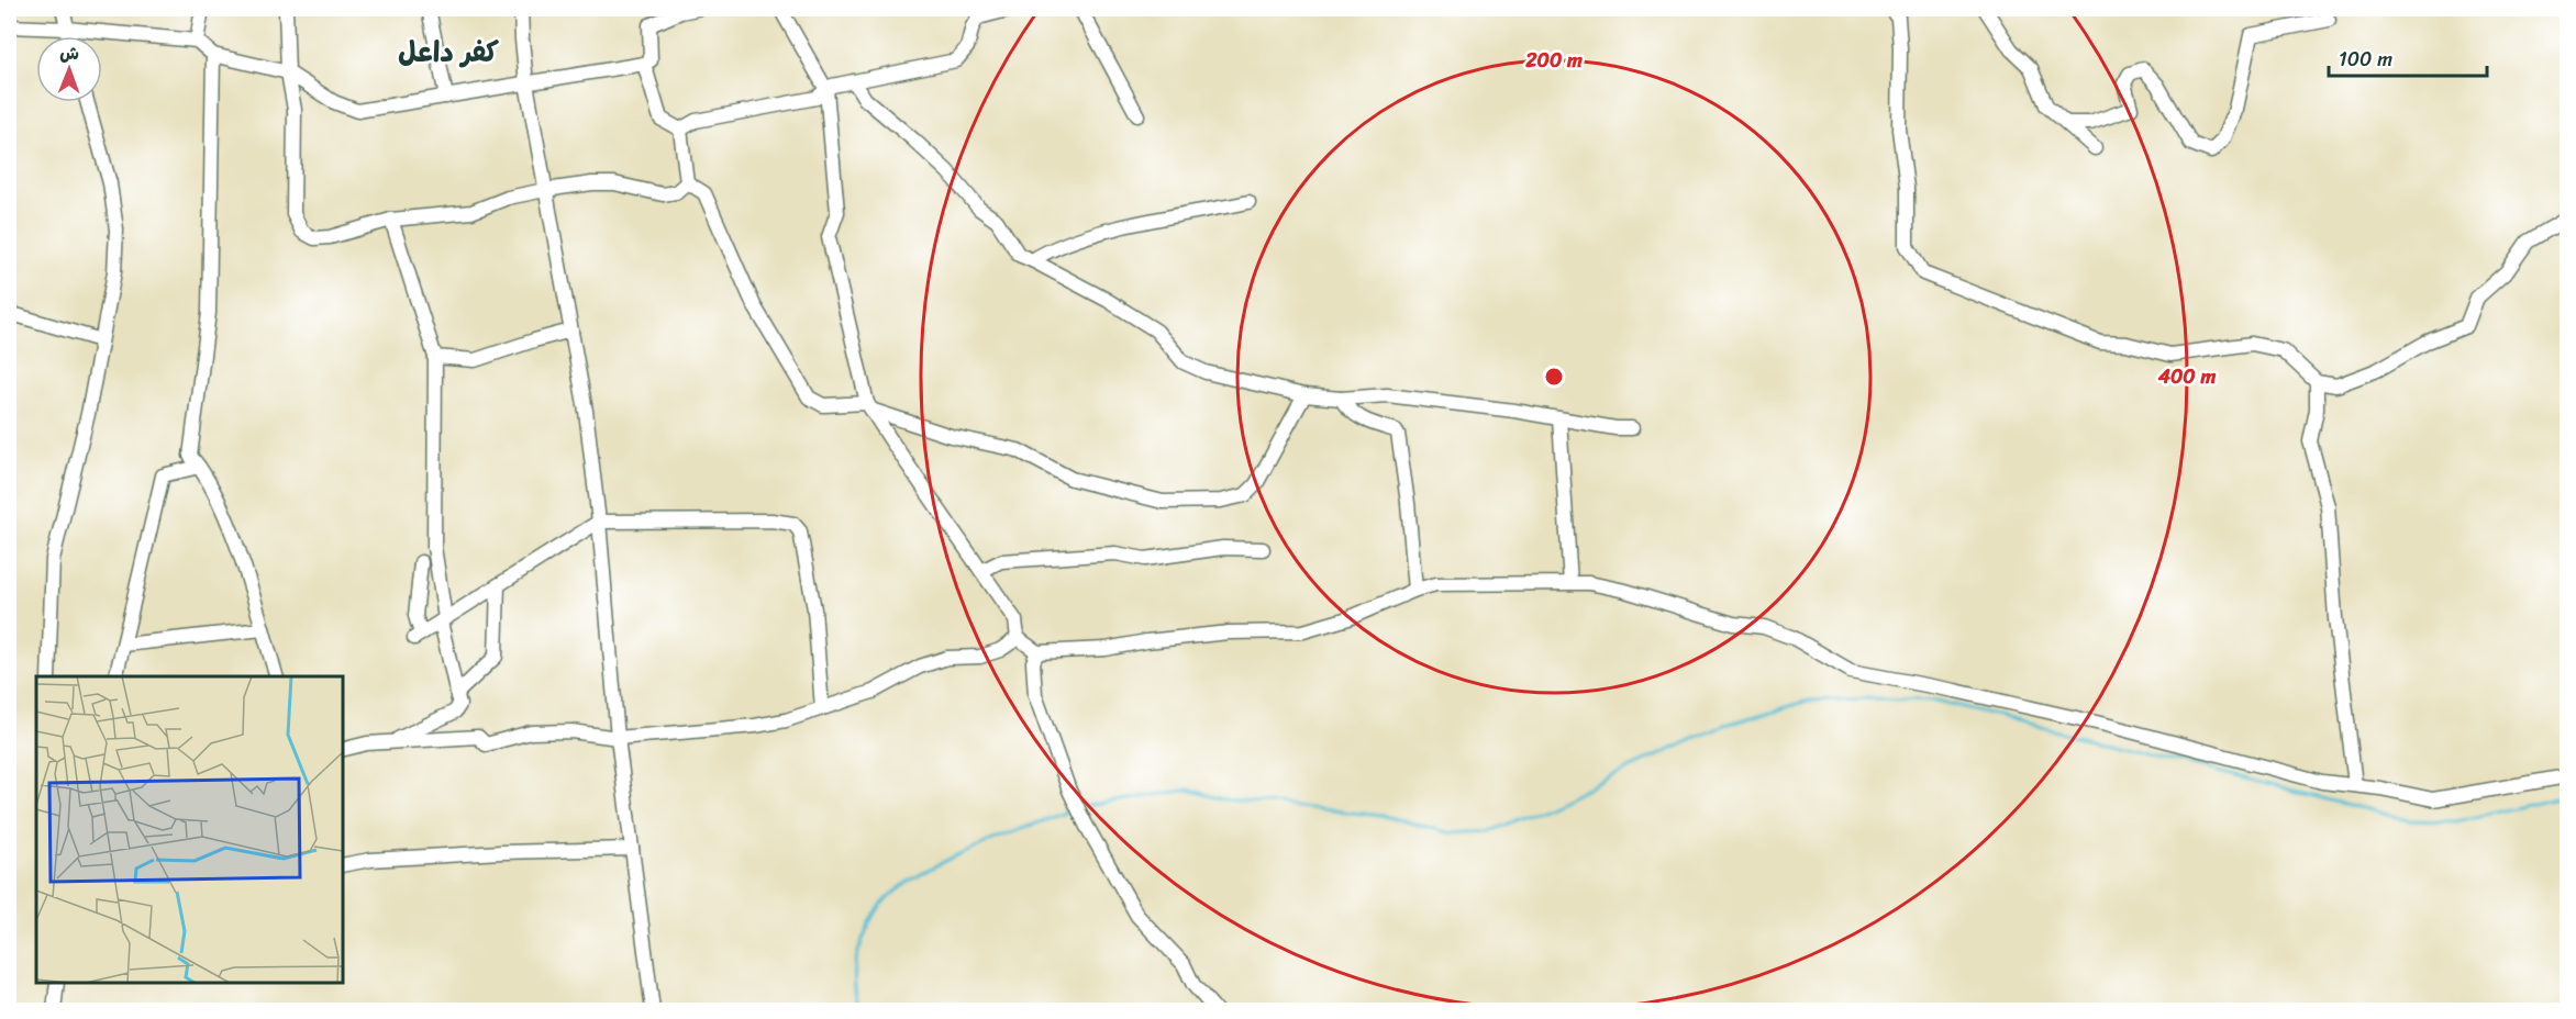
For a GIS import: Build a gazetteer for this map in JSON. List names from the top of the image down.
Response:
{
  "districts": ["كفر داعل"],
  "scale_bar": "100 m",
  "north": "top",
  "rings": ["200 m", "400 m"]
}
